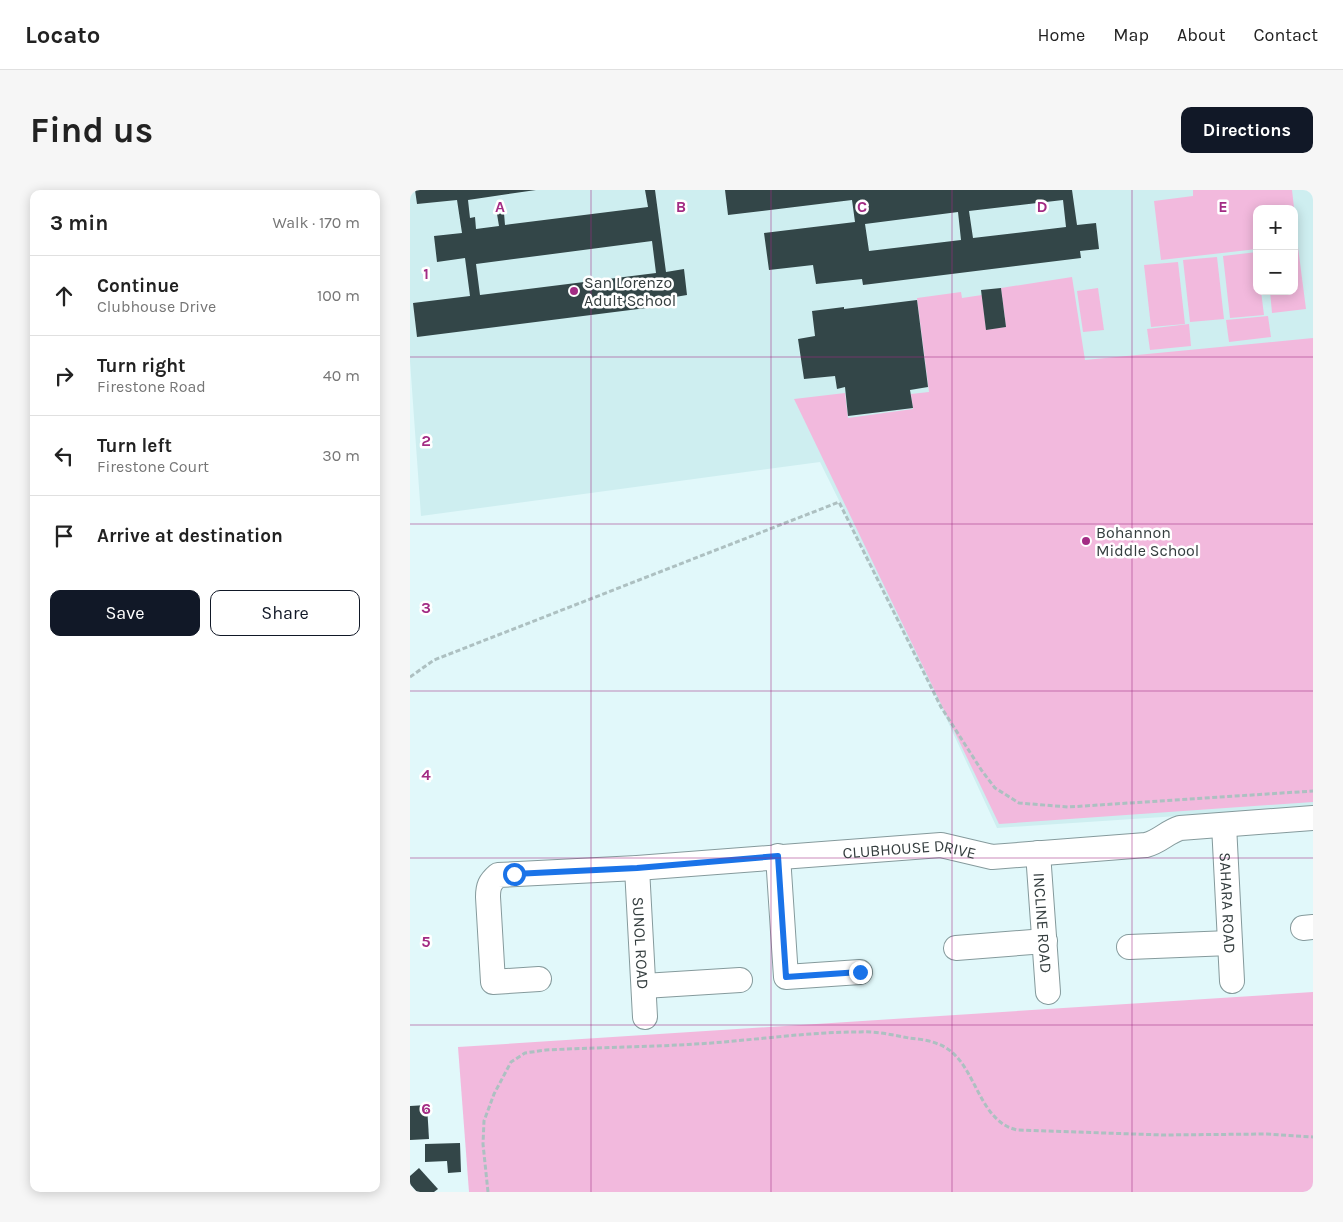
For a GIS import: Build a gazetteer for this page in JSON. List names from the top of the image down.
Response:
{
  "streets": {
    "street": [
      "CLUBHOUSE DRIVE",
      "SAHARA ROAD",
      "INCLINE ROAD",
      "SUNOL ROAD"
    ]
  },
  "crossings": [
    ["CLUBHOUSE DRIVE", "SAHARA ROAD"],
    ["CLUBHOUSE DRIVE", "INCLINE ROAD"],
    ["CLUBHOUSE DRIVE", "SUNOL ROAD"]
  ],
  "places": ["San Lorenzo Adult School", "Bohannon Middle School"],
  "page": {
    "header": "Locato",
    "nav": [
      "Home",
      "Map",
      "About",
      "Contact"
    ],
    "buttons": [
      "Directions",
      ["Save", "Share"]
    ],
    "title": "Find us",
    "heading": ["3 min", "Walk · 170 m"],
    "map_buttons": ["+", "−"],
    "list": [
      ["Continue", "Clubhouse Drive", "100 m"],
      ["Turn right", "Firestone Road", "40 m"],
      ["Turn left", "Firestone Court", "30 m"],
      "Arrive at destination"
    ]
  },
  "grid": {
    "columns": [
      "A",
      "B",
      "C",
      "D",
      "E"
    ],
    "rows": [
      "1",
      "2",
      "3",
      "4",
      "5",
      "6"
    ]
  }
}
